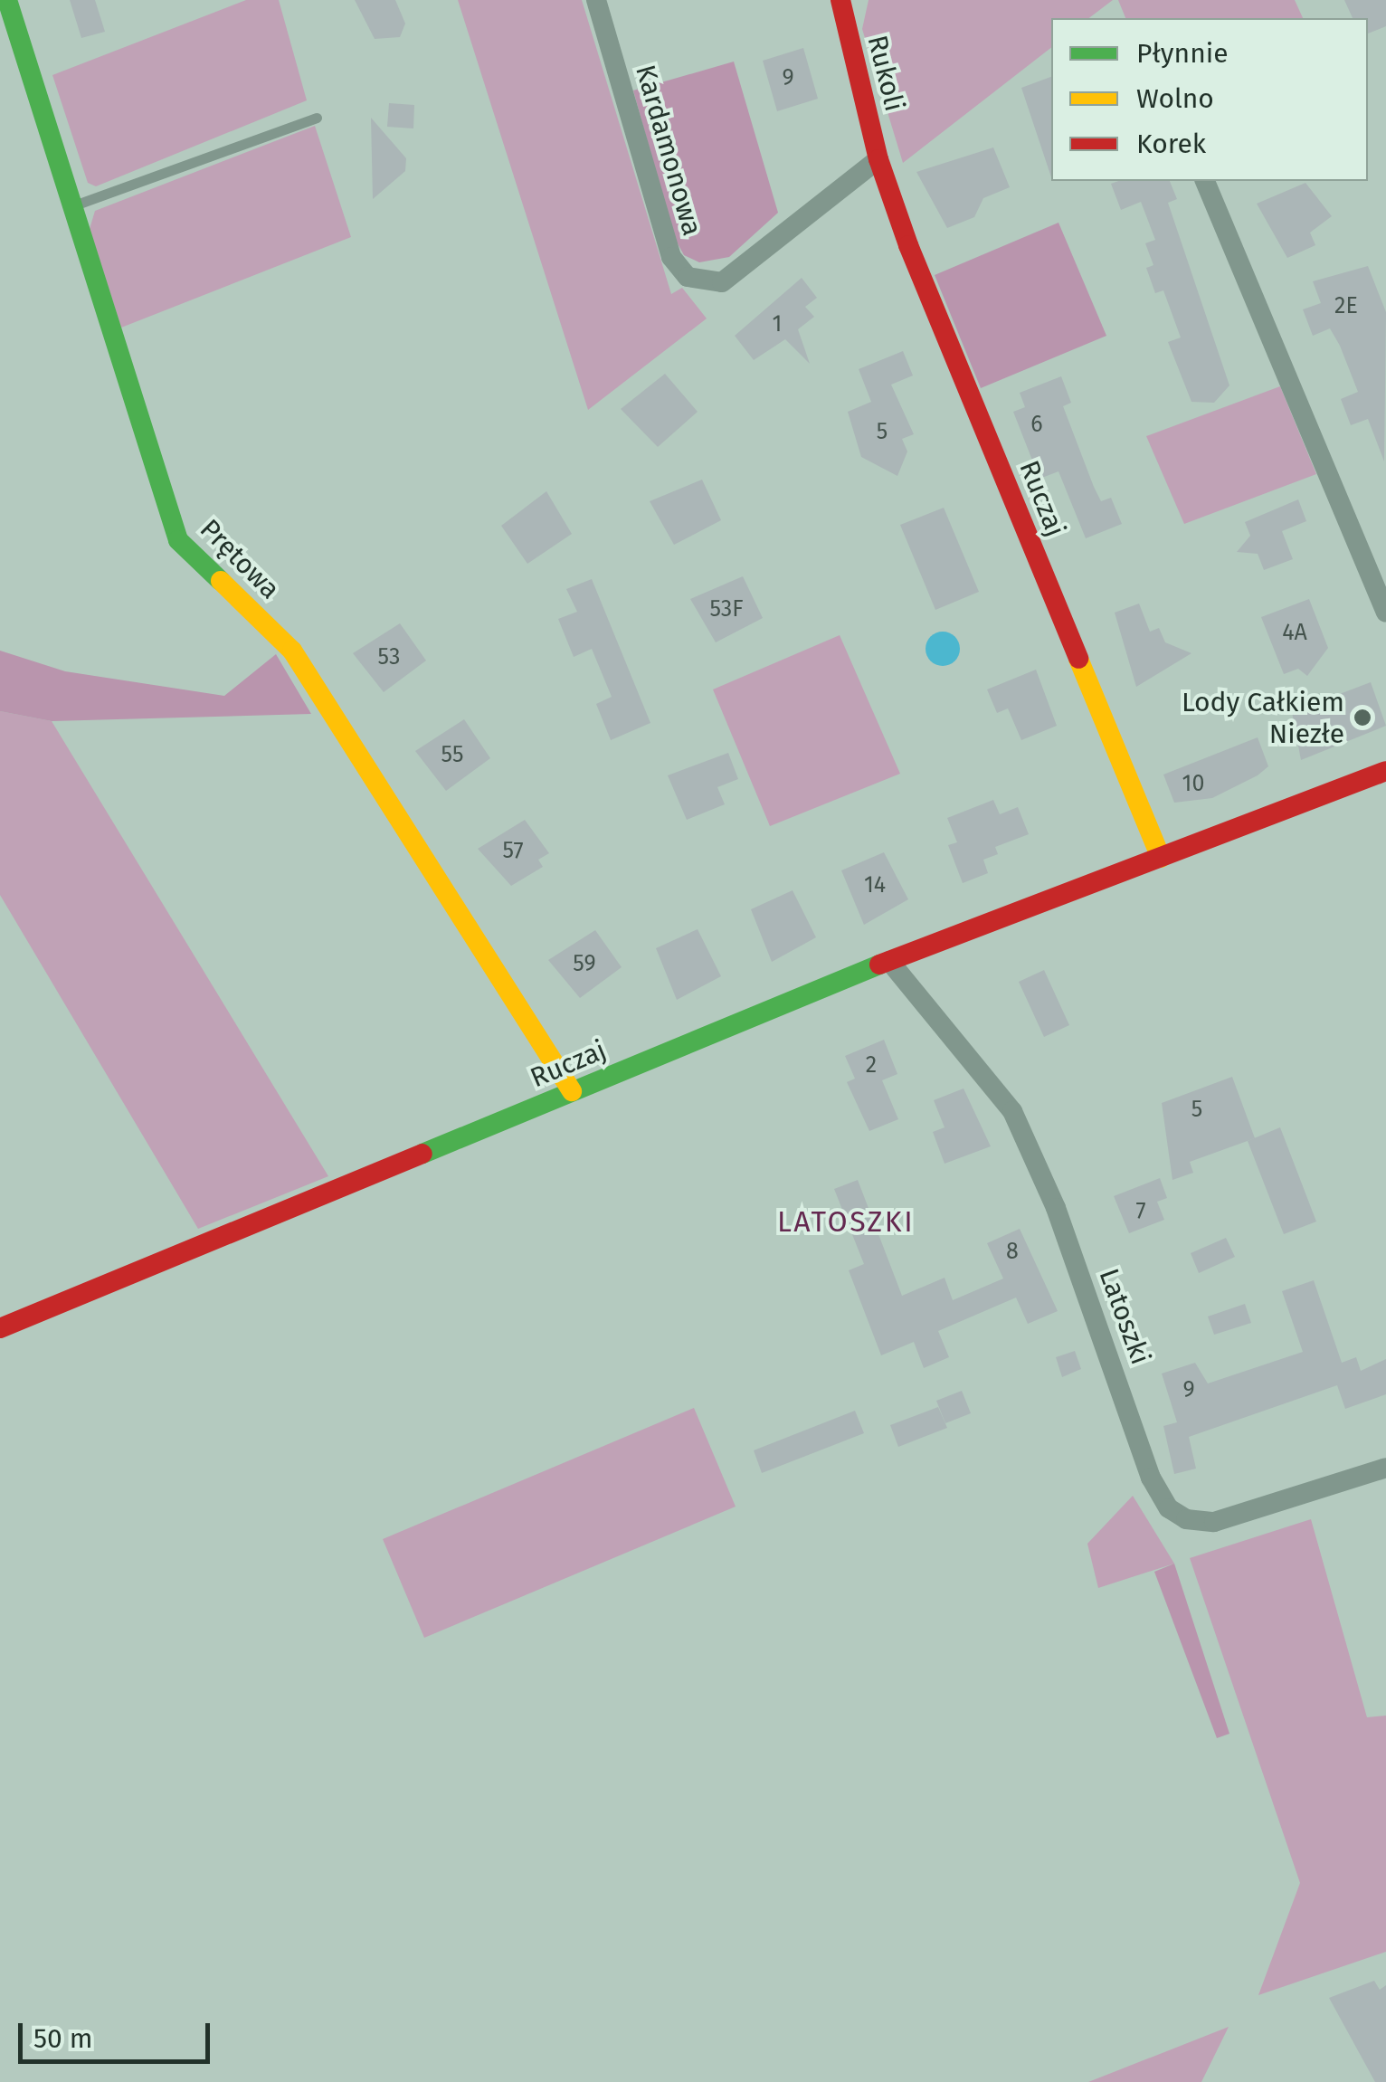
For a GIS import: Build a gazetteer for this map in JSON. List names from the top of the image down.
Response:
{
  "streets": {
    "street": [
      "Rukoli",
      "Kardamonowa",
      "Ruczaj",
      "Prętowa",
      "Latoszki"
    ]
  },
  "crossings": [
    ["Rukoli", "Kardamonowa"],
    ["Rukoli", "Ruczaj"],
    ["Kardamonowa", "Ruczaj"],
    ["Ruczaj", "Prętowa"],
    ["Ruczaj", "Latoszki"]
  ],
  "districts": ["LATOSZKI"],
  "places": ["Lody Całkiem Niezłe"],
  "house_numbers": [
    "9",
    "2E",
    "1",
    "6",
    "5",
    "53F",
    "4A",
    "53",
    "55",
    "10",
    "57",
    "14",
    "59",
    "2",
    "5",
    "7",
    "8",
    "9"
  ],
  "legend": ["Płynnie", "Wolno", "Korek"],
  "scale_bar": "50 m"
}
